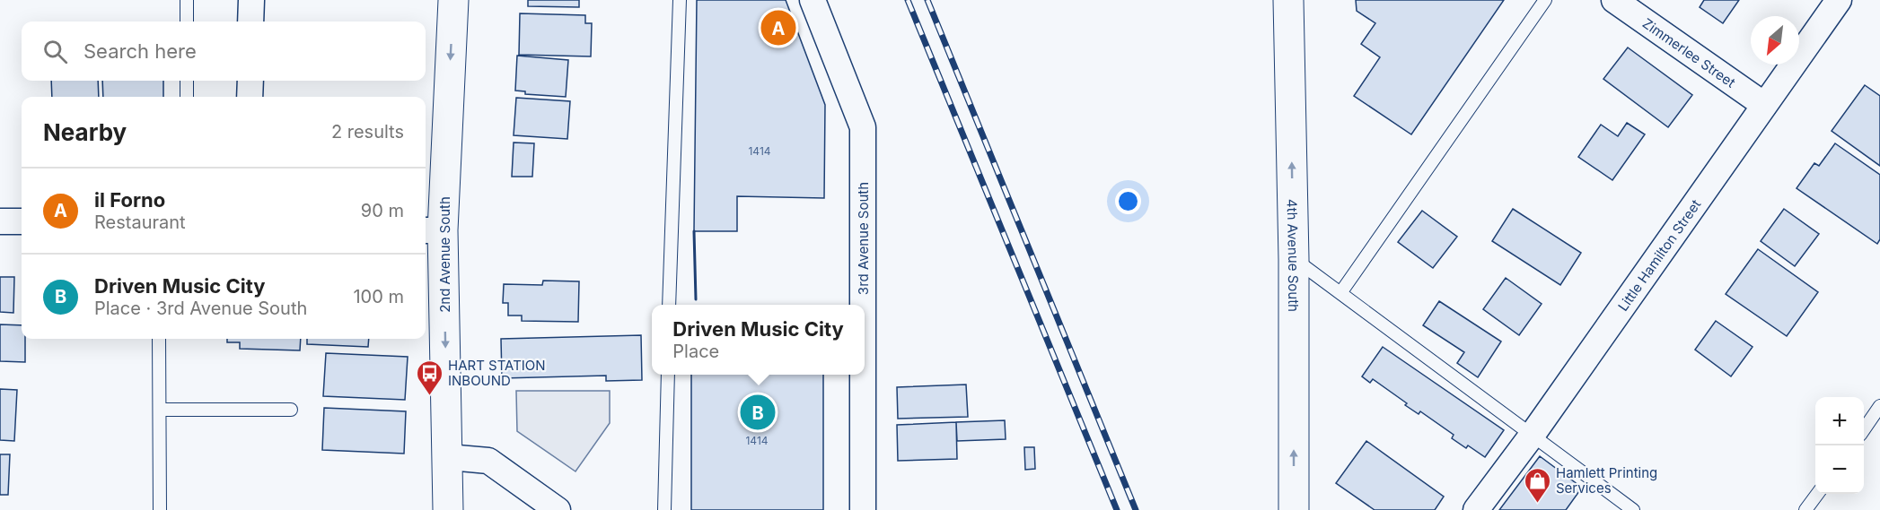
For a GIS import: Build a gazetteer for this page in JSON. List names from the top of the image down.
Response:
{
  "streets": {
    "main road": ["2nd Avenue South", "4th Avenue South"],
    "street": ["Zimmerlee Street", "3rd Avenue South", "Little Hamilton Street"]
  },
  "crossings": [
    ["Zimmerlee Street", "Little Hamilton Street"]
  ],
  "one_way": ["2nd Avenue South", "4th Avenue South"],
  "places": {
    "bus stop": ["HART STATION INBOUND"],
    "shop": ["Hamlett Printing Services"]
  },
  "house_numbers": ["1414", "1414"],
  "north": "bottom left",
  "page": {
    "pins": ["A", "B"],
    "search": "Search here",
    "heading": ["Nearby", "2 results"],
    "list": [
      {
        "mark": "A",
        "name": "il Forno",
        "note": "Restaurant",
        "value": "90 m"
      },
      {
        "mark": "B",
        "name": "Driven Music City",
        "note": "Place · 3rd Avenue South",
        "value": "100 m"
      }
    ],
    "popup": ["Driven Music City", "Place"],
    "map_buttons": ["+", "−"]
  }
}
